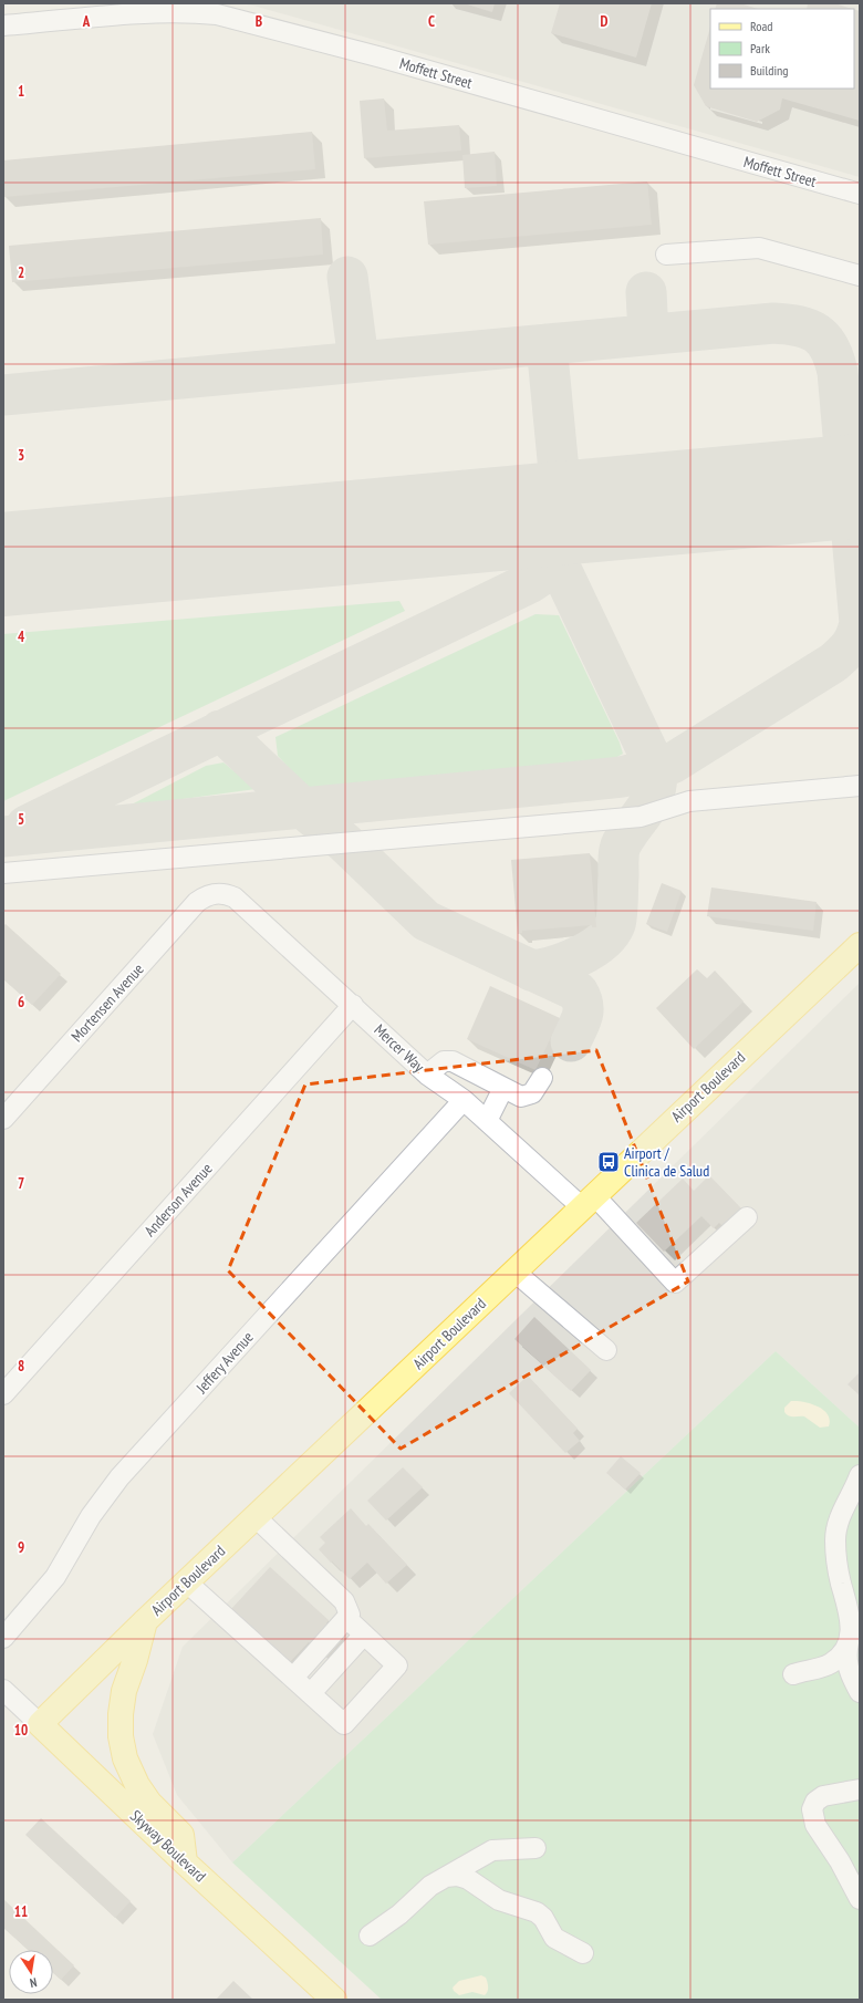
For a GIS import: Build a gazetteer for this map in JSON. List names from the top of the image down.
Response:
{
  "streets": {
    "main road": ["Airport Boulevard", "Skyway Boulevard"],
    "street": [
      "Moffett Street",
      "Mortensen Avenue",
      "Mercer Way",
      "Anderson Avenue",
      "Jeffery Avenue"
    ]
  },
  "crossings": [
    ["Mortensen Avenue", "Mercer Way"],
    ["Mercer Way", "Airport Boulevard"],
    ["Mercer Way", "Anderson Avenue"],
    ["Mercer Way", "Jeffery Avenue"],
    ["Airport Boulevard", "Skyway Boulevard"]
  ],
  "places": {
    "bus stop": ["Airport / Clinica de Salud"]
  },
  "legend": ["Road", "Park", "Building"],
  "north": "bottom",
  "grid": {
    "columns": [
      "A",
      "B",
      "C",
      "D"
    ],
    "rows": [
      "1",
      "2",
      "3",
      "4",
      "5",
      "6",
      "7",
      "8",
      "9",
      "10",
      "11"
    ]
  }
}
